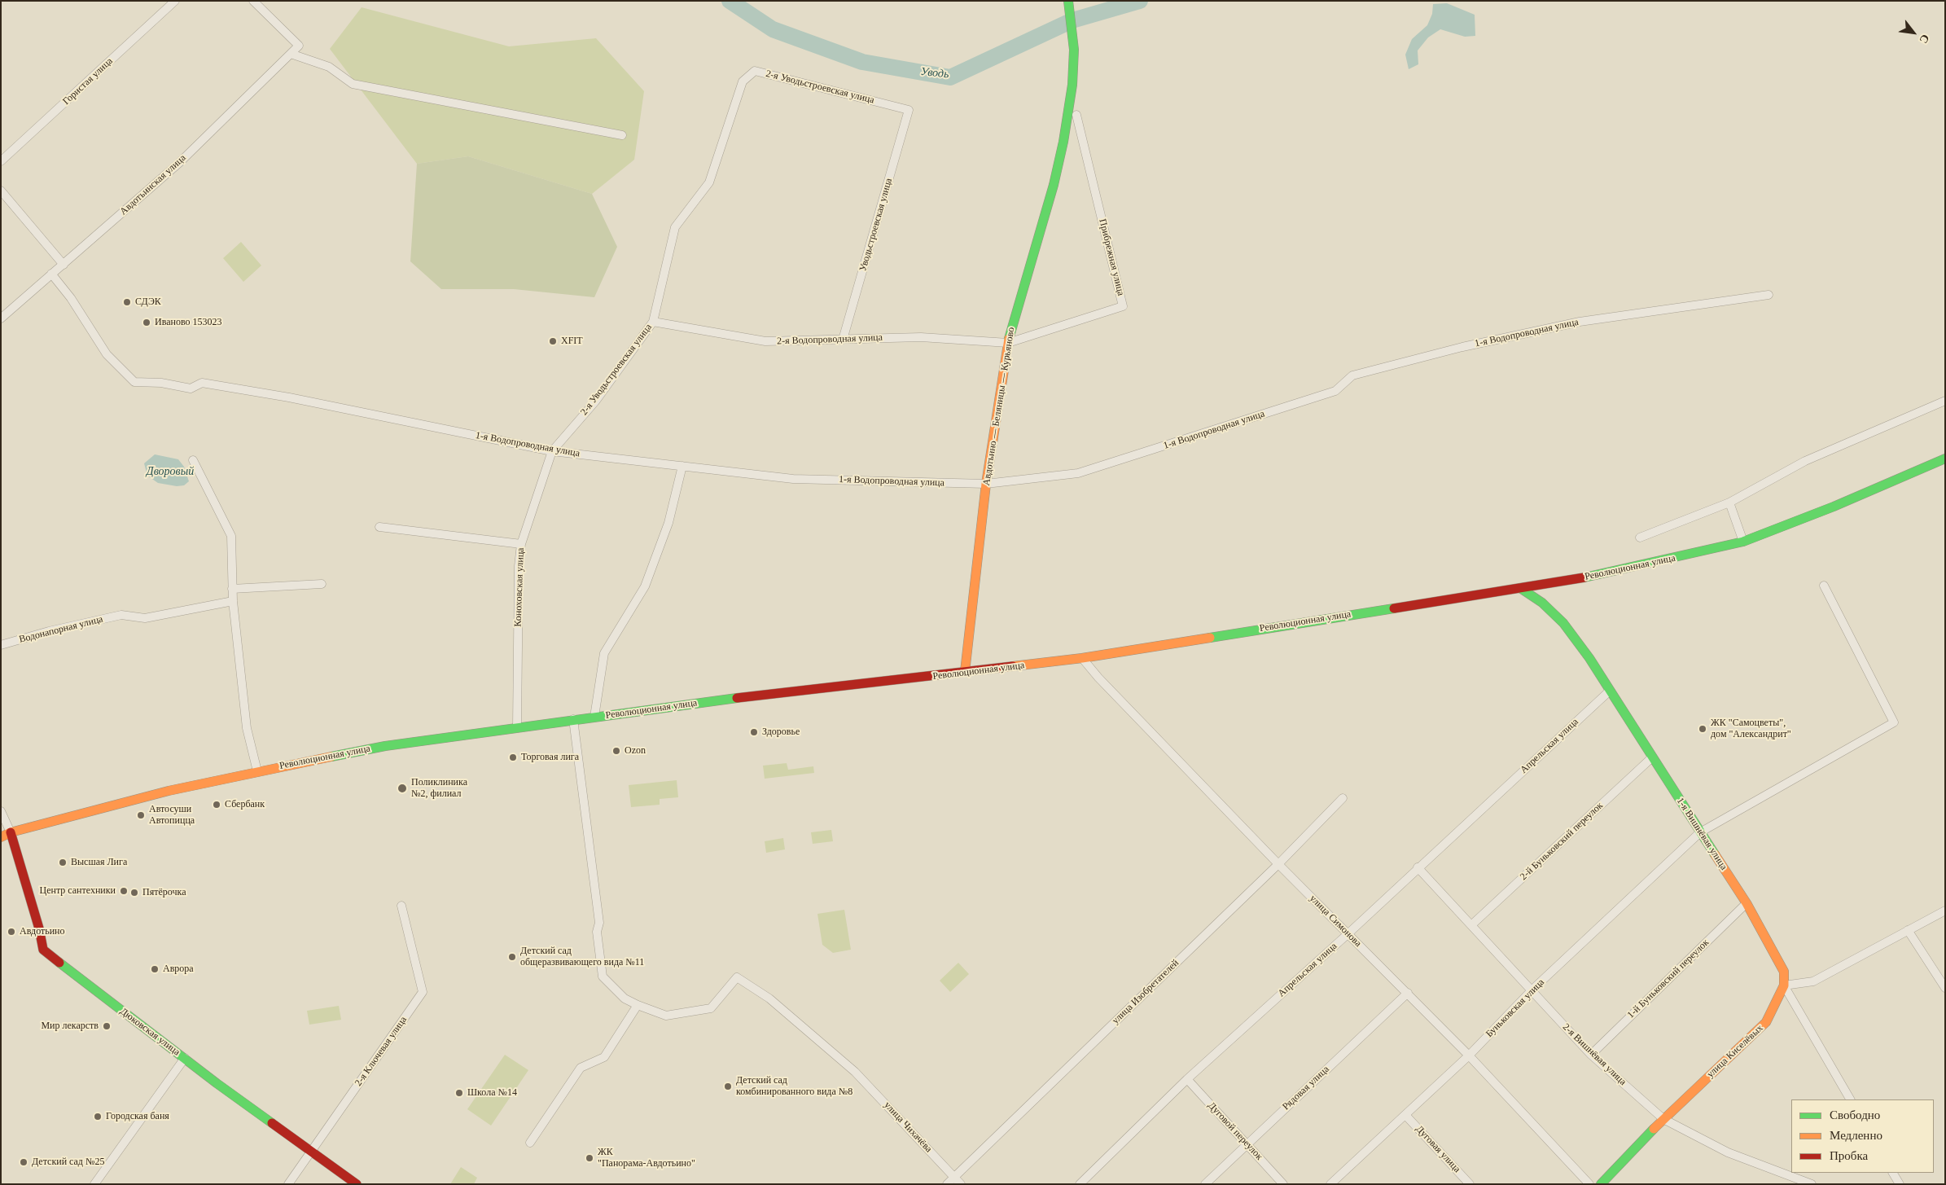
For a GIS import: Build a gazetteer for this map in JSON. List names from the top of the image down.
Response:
{
  "streets": {
    "main road": [
      "Авдотьино — Беляницы — Курьяново",
      "Революционная улица",
      "1-я Вишнёвая улица",
      "Дюковская улица",
      "улица Киселёвых"
    ],
    "street": [
      "Гористая улица",
      "2-я Уводьстроевская улица",
      "Авдотьинская улица",
      "Уводьстроевская улица",
      "Прибрежная улица",
      "1-я Водопроводная улица",
      "2-я Водопроводная улица",
      "Коноховская улица",
      "Водонапорная улица",
      "Апрельская улица",
      "2-й Буньковский переулок",
      "улица Симонова",
      "1-й Буньковский переулок",
      "улица Изобретателей",
      "Буньковская улица",
      "2-я Ключевая улица",
      "2-я Вишнёвая улица",
      "Рядовая улица",
      "улица Чихачёва",
      "Дуговой переулок",
      "Дуговая улица"
    ]
  },
  "crossings": [
    ["2-я Уводьстроевская улица", "Уводьстроевская улица"],
    ["2-я Уводьстроевская улица", "1-я Водопроводная улица"],
    ["2-я Уводьстроевская улица", "2-я Водопроводная улица"],
    ["2-я Уводьстроевская улица", "Коноховская улица"],
    ["Авдотьинская улица", "1-я Водопроводная улица"],
    ["Уводьстроевская улица", "2-я Водопроводная улица"],
    ["Прибрежная улица", "2-я Водопроводная улица"],
    ["Прибрежная улица", "Авдотьино — Беляницы — Курьяново"],
    ["1-я Водопроводная улица", "Авдотьино — Беляницы — Курьяново"],
    ["1-я Водопроводная улица", "Коноховская улица"],
    ["2-я Водопроводная улица", "Авдотьино — Беляницы — Курьяново"],
    ["Авдотьино — Беляницы — Курьяново", "Революционная улица"],
    ["Революционная улица", "Коноховская улица"],
    ["Революционная улица", "1-я Вишнёвая улица"],
    ["Революционная улица", "улица Симонова"],
    ["Революционная улица", "Дюковская улица"],
    ["Апрельская улица", "1-я Вишнёвая улица"],
    ["Апрельская улица", "улица Симонова"],
    ["Апрельская улица", "2-я Вишнёвая улица"],
    ["Апрельская улица", "Дуговой переулок"],
    ["1-я Вишнёвая улица", "2-й Буньковский переулок"],
    ["1-я Вишнёвая улица", "1-й Буньковский переулок"],
    ["1-я Вишнёвая улица", "Буньковская улица"],
    ["1-я Вишнёвая улица", "улица Киселёвых"],
    ["2-й Буньковский переулок", "2-я Вишнёвая улица"],
    ["улица Симонова", "улица Изобретателей"],
    ["улица Симонова", "Буньковская улица"],
    ["улица Симонова", "Рядовая улица"],
    ["1-й Буньковский переулок", "2-я Вишнёвая улица"],
    ["улица Изобретателей", "улица Чихачёва"],
    ["Буньковская улица", "2-я Вишнёвая улица"],
    ["Буньковская улица", "Дуговая улица"],
    ["Дюковская улица", "2-я Ключевая улица"],
    ["улица Киселёвых", "2-я Вишнёвая улица"],
    ["Рядовая улица", "Дуговой переулок"]
  ],
  "water": ["Уводь", "Дворовый"],
  "places": [
    "СДЭК",
    "Иваново 153023",
    "XFIT",
    "ЖК \"Самоцветы\", дом \"Александрит\"",
    "Здоровье",
    "Ozon",
    "Торговая лига",
    "Поликлиника №2, филиал",
    "Сбербанк",
    "Автосуши Автопицца",
    "Высшая Лига",
    "Центр сантехники",
    "Пятёрочка",
    "Авдотьино",
    "Детский сад общеразвивающего вида №11",
    "Аврора",
    "Мир лекарств",
    "Детский сад комбинированного вида №8",
    "Школа №14",
    "Городская баня",
    "ЖК \"Панорама-Авдотьино\"",
    "Детский сад №25"
  ],
  "legend": ["Свободно", "Медленно", "Пробка"],
  "north": "bottom right"
}
